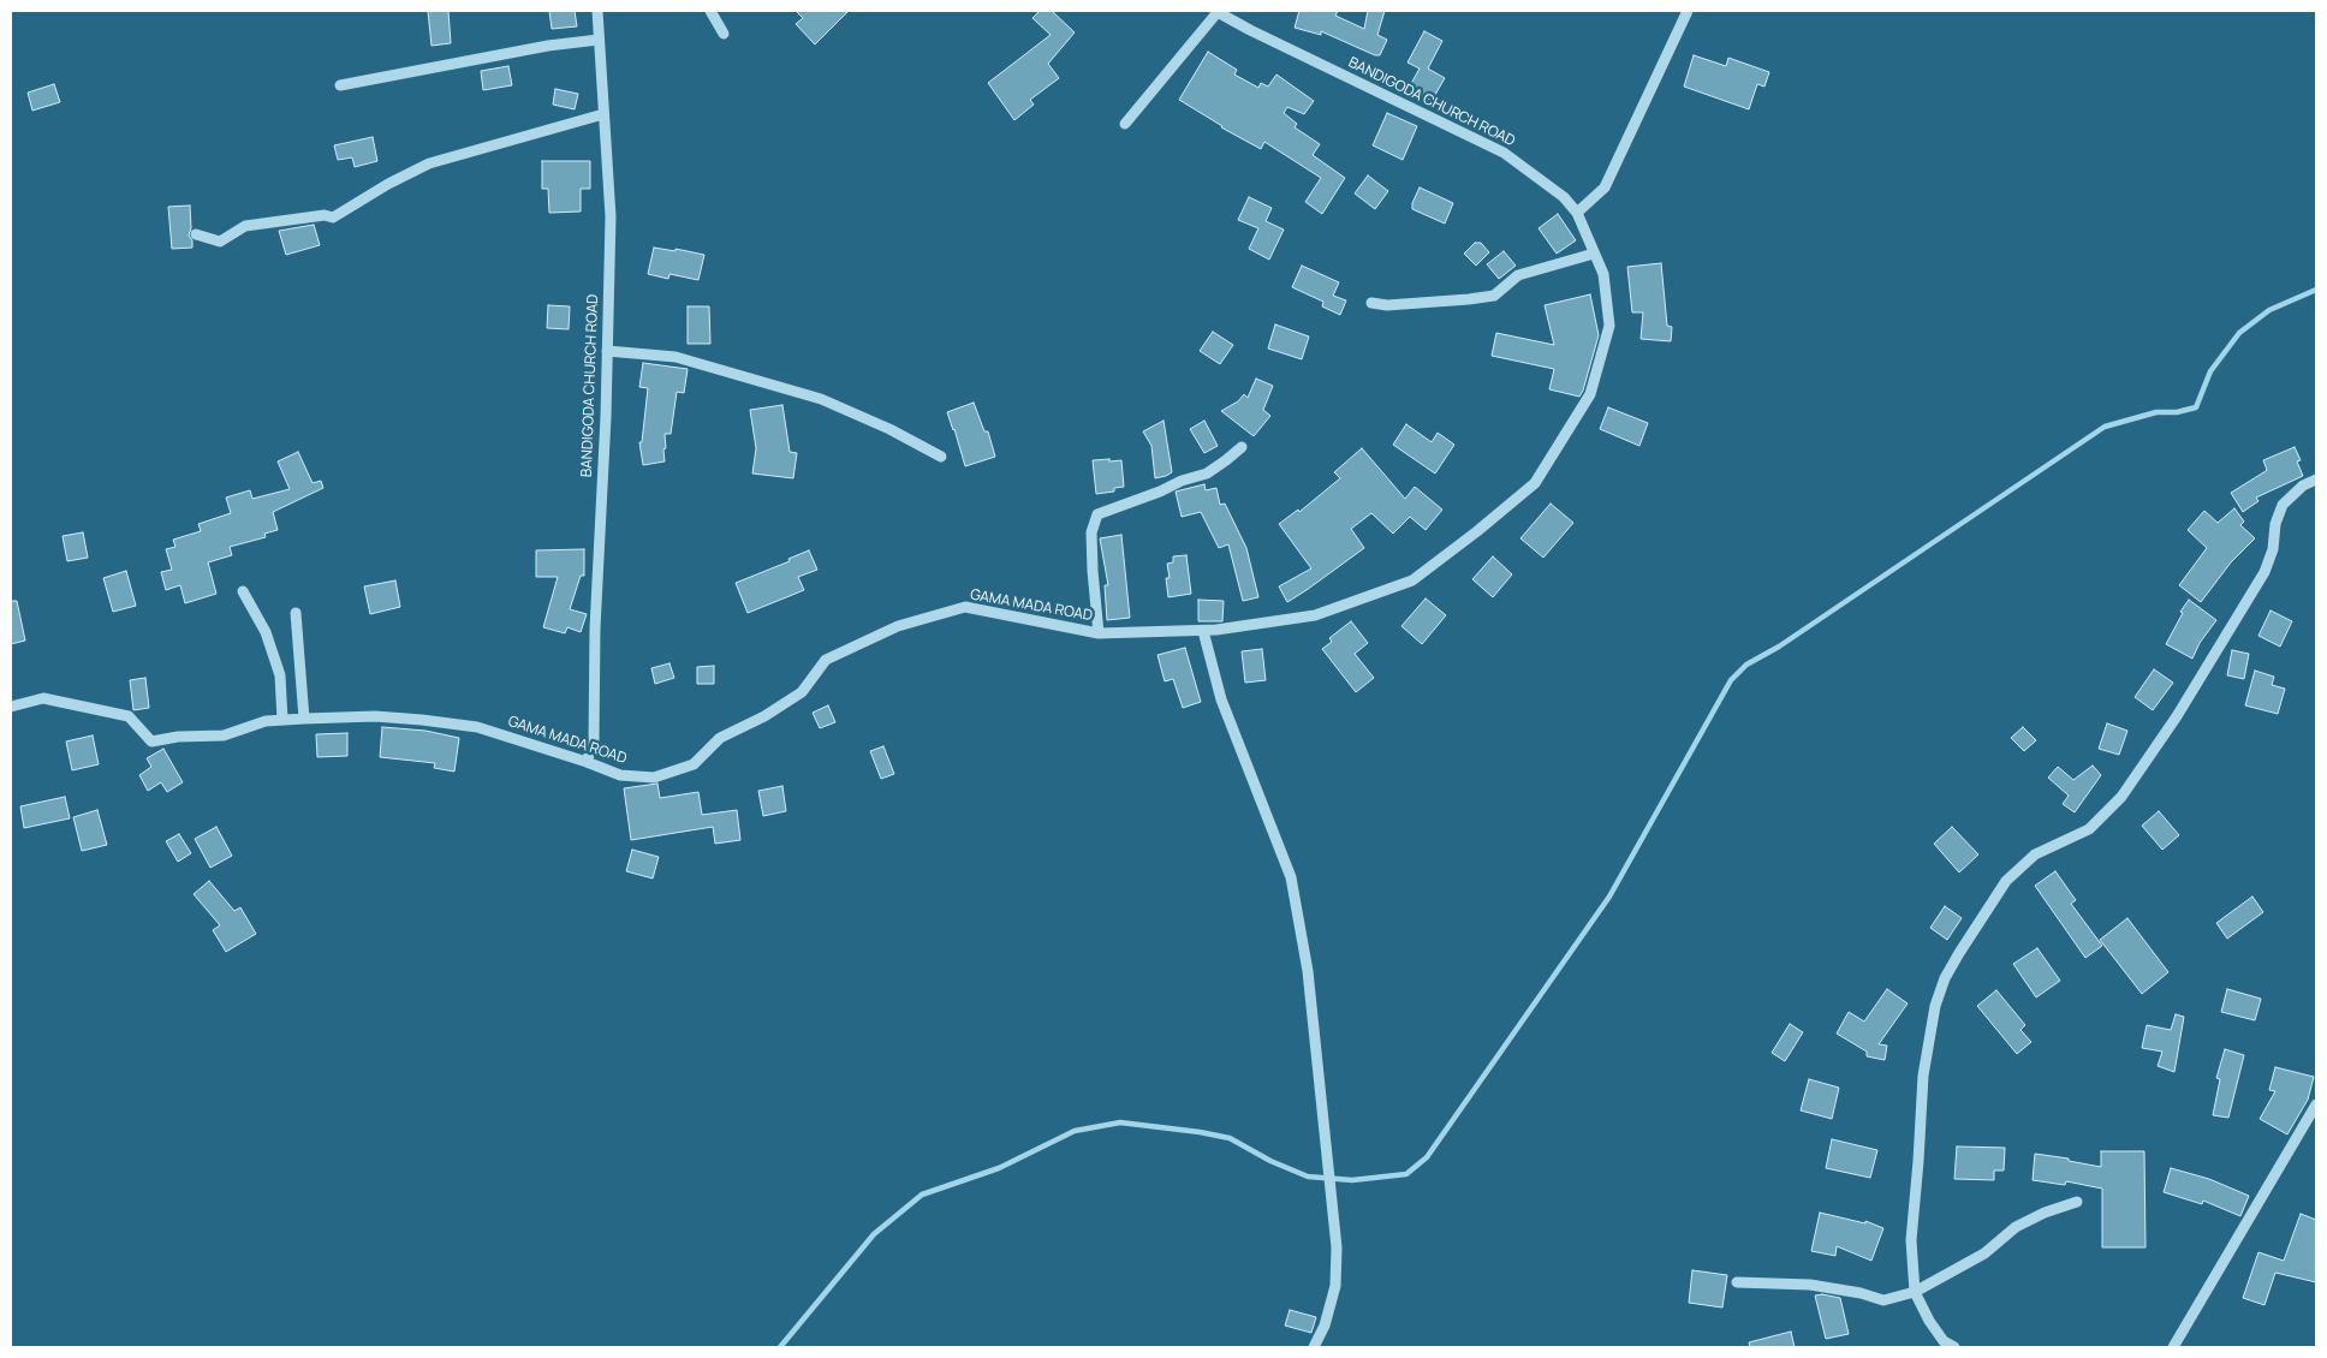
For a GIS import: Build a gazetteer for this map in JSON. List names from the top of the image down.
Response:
{
  "streets": {
    "street": ["BANDIGODA CHURCH ROAD", "GAMA MADA ROAD"]
  },
  "crossings": [
    ["BANDIGODA CHURCH ROAD", "GAMA MADA ROAD"]
  ]
}
